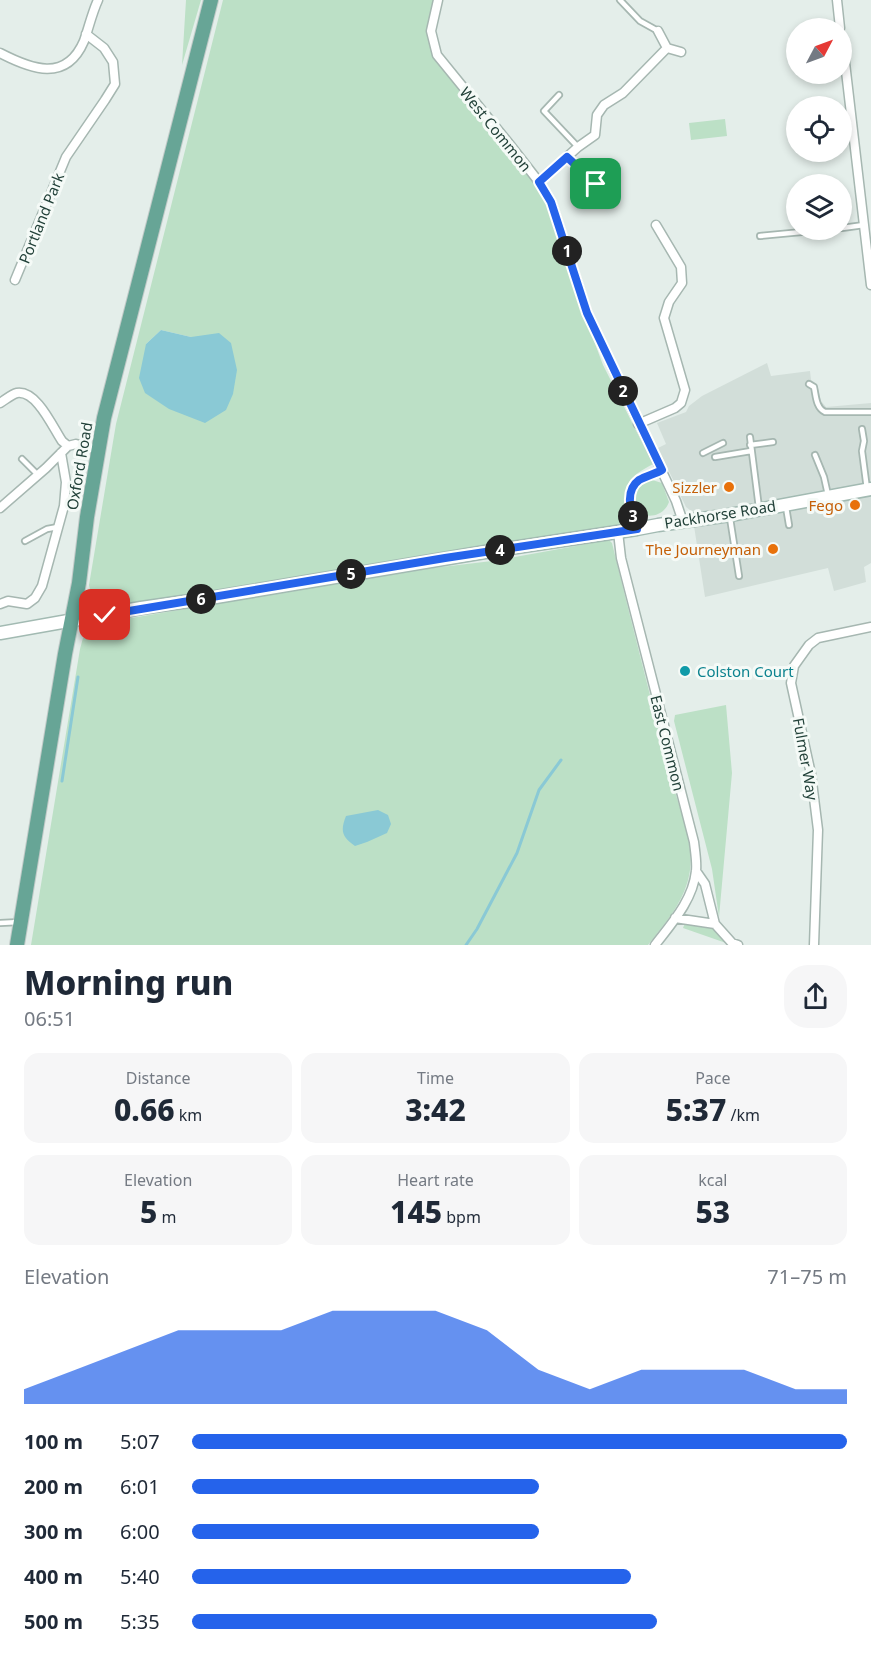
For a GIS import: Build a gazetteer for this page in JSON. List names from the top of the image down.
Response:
{
  "streets": {
    "main road": ["Oxford Road", "Packhorse Road"],
    "street": [
      "West Common",
      "Portland Park",
      "East Common",
      "Fulmer Way"
    ]
  },
  "crossings": [
    ["West Common", "Packhorse Road"],
    ["Oxford Road", "Packhorse Road"],
    ["Packhorse Road", "East Common"]
  ],
  "places": [
    "Sizzler",
    "Fego",
    "The Journeyman",
    "Colston Court"
  ],
  "north": "top right",
  "page": {
    "pins": [
      "1",
      "2",
      "3",
      "4",
      "5",
      "6"
    ],
    "heading": ["Morning run", "06:51"],
    "stats": [
      ["Distance", "0.66 km"],
      ["Time", "3:42"],
      ["Pace", "5:37 /km"],
      ["Elevation", "5 m"],
      ["Heart rate", "145 bpm"],
      ["kcal", "53"]
    ],
    "chart": ["Elevation", "71–75 m"],
    "list": [
      {
        "name": "100 m",
        "note": "5:07"
      },
      {
        "name": "200 m",
        "note": "6:01"
      },
      {
        "name": "300 m",
        "note": "6:00"
      },
      {
        "name": "400 m",
        "note": "5:40"
      },
      {
        "name": "500 m",
        "note": "5:35"
      }
    ]
  }
}
